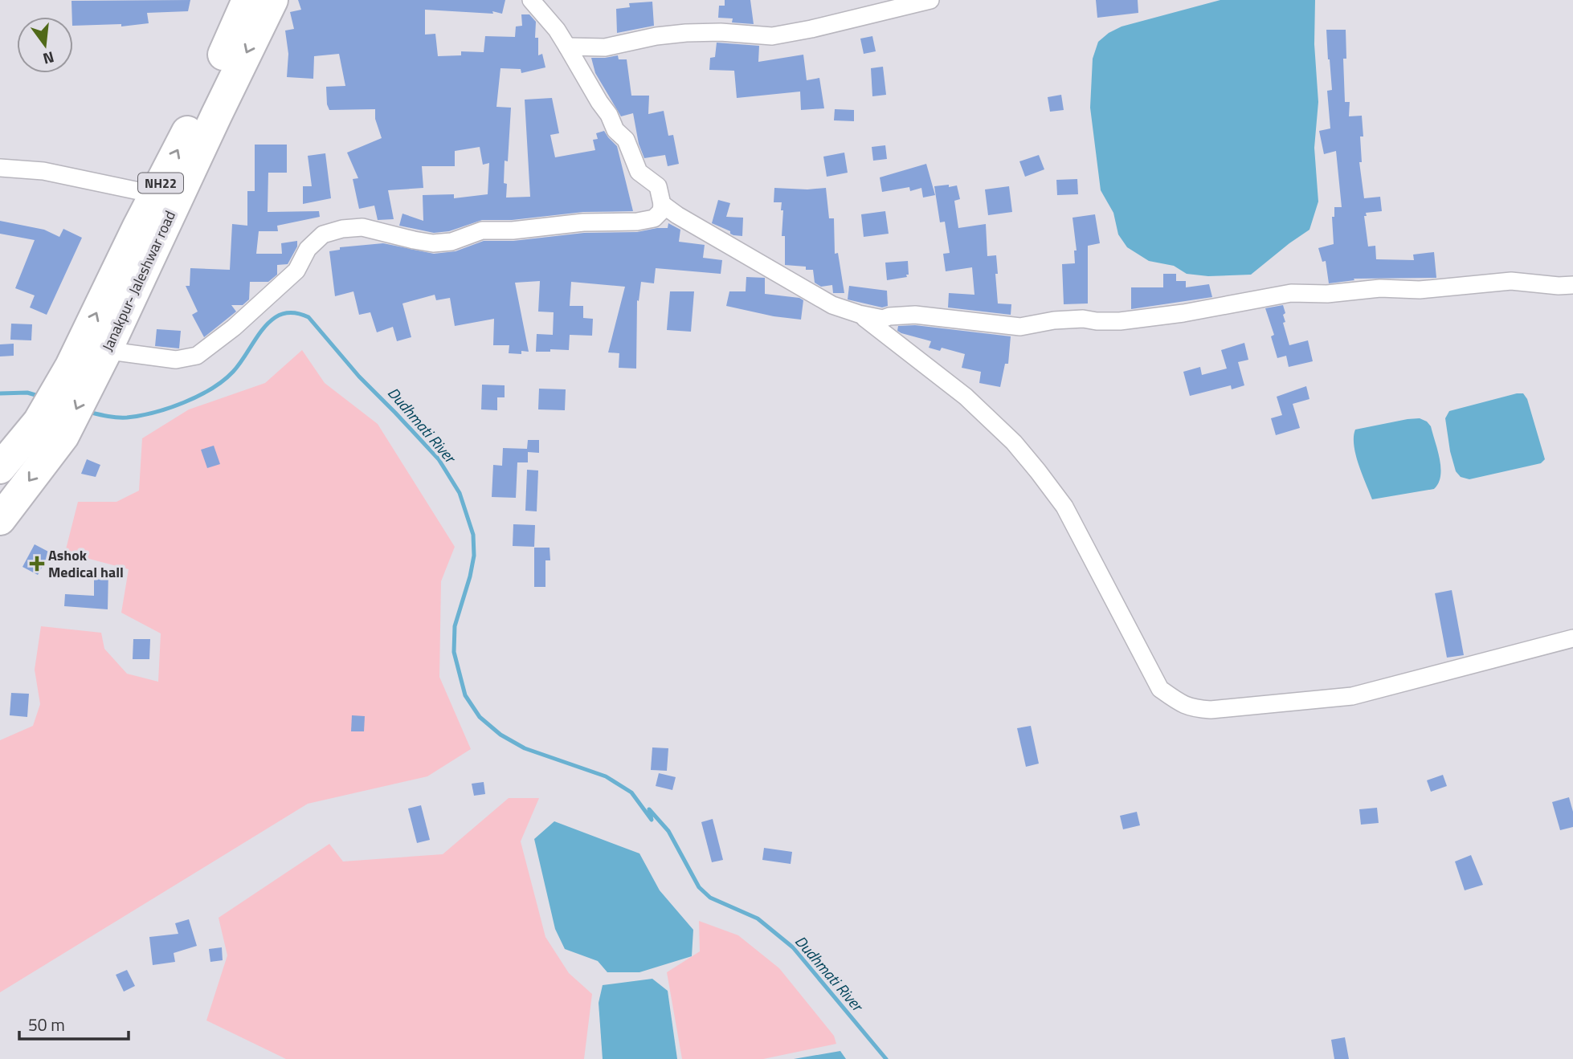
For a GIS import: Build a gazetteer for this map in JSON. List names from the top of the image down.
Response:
{
  "streets": {
    "highway": ["NH22", "Janakpur- Jaleshwar road"]
  },
  "water": ["Dudhmati River"],
  "places": {
    "health": ["Ashok Medical hall"]
  },
  "scale_bar": "50 m",
  "north": "bottom"
}
